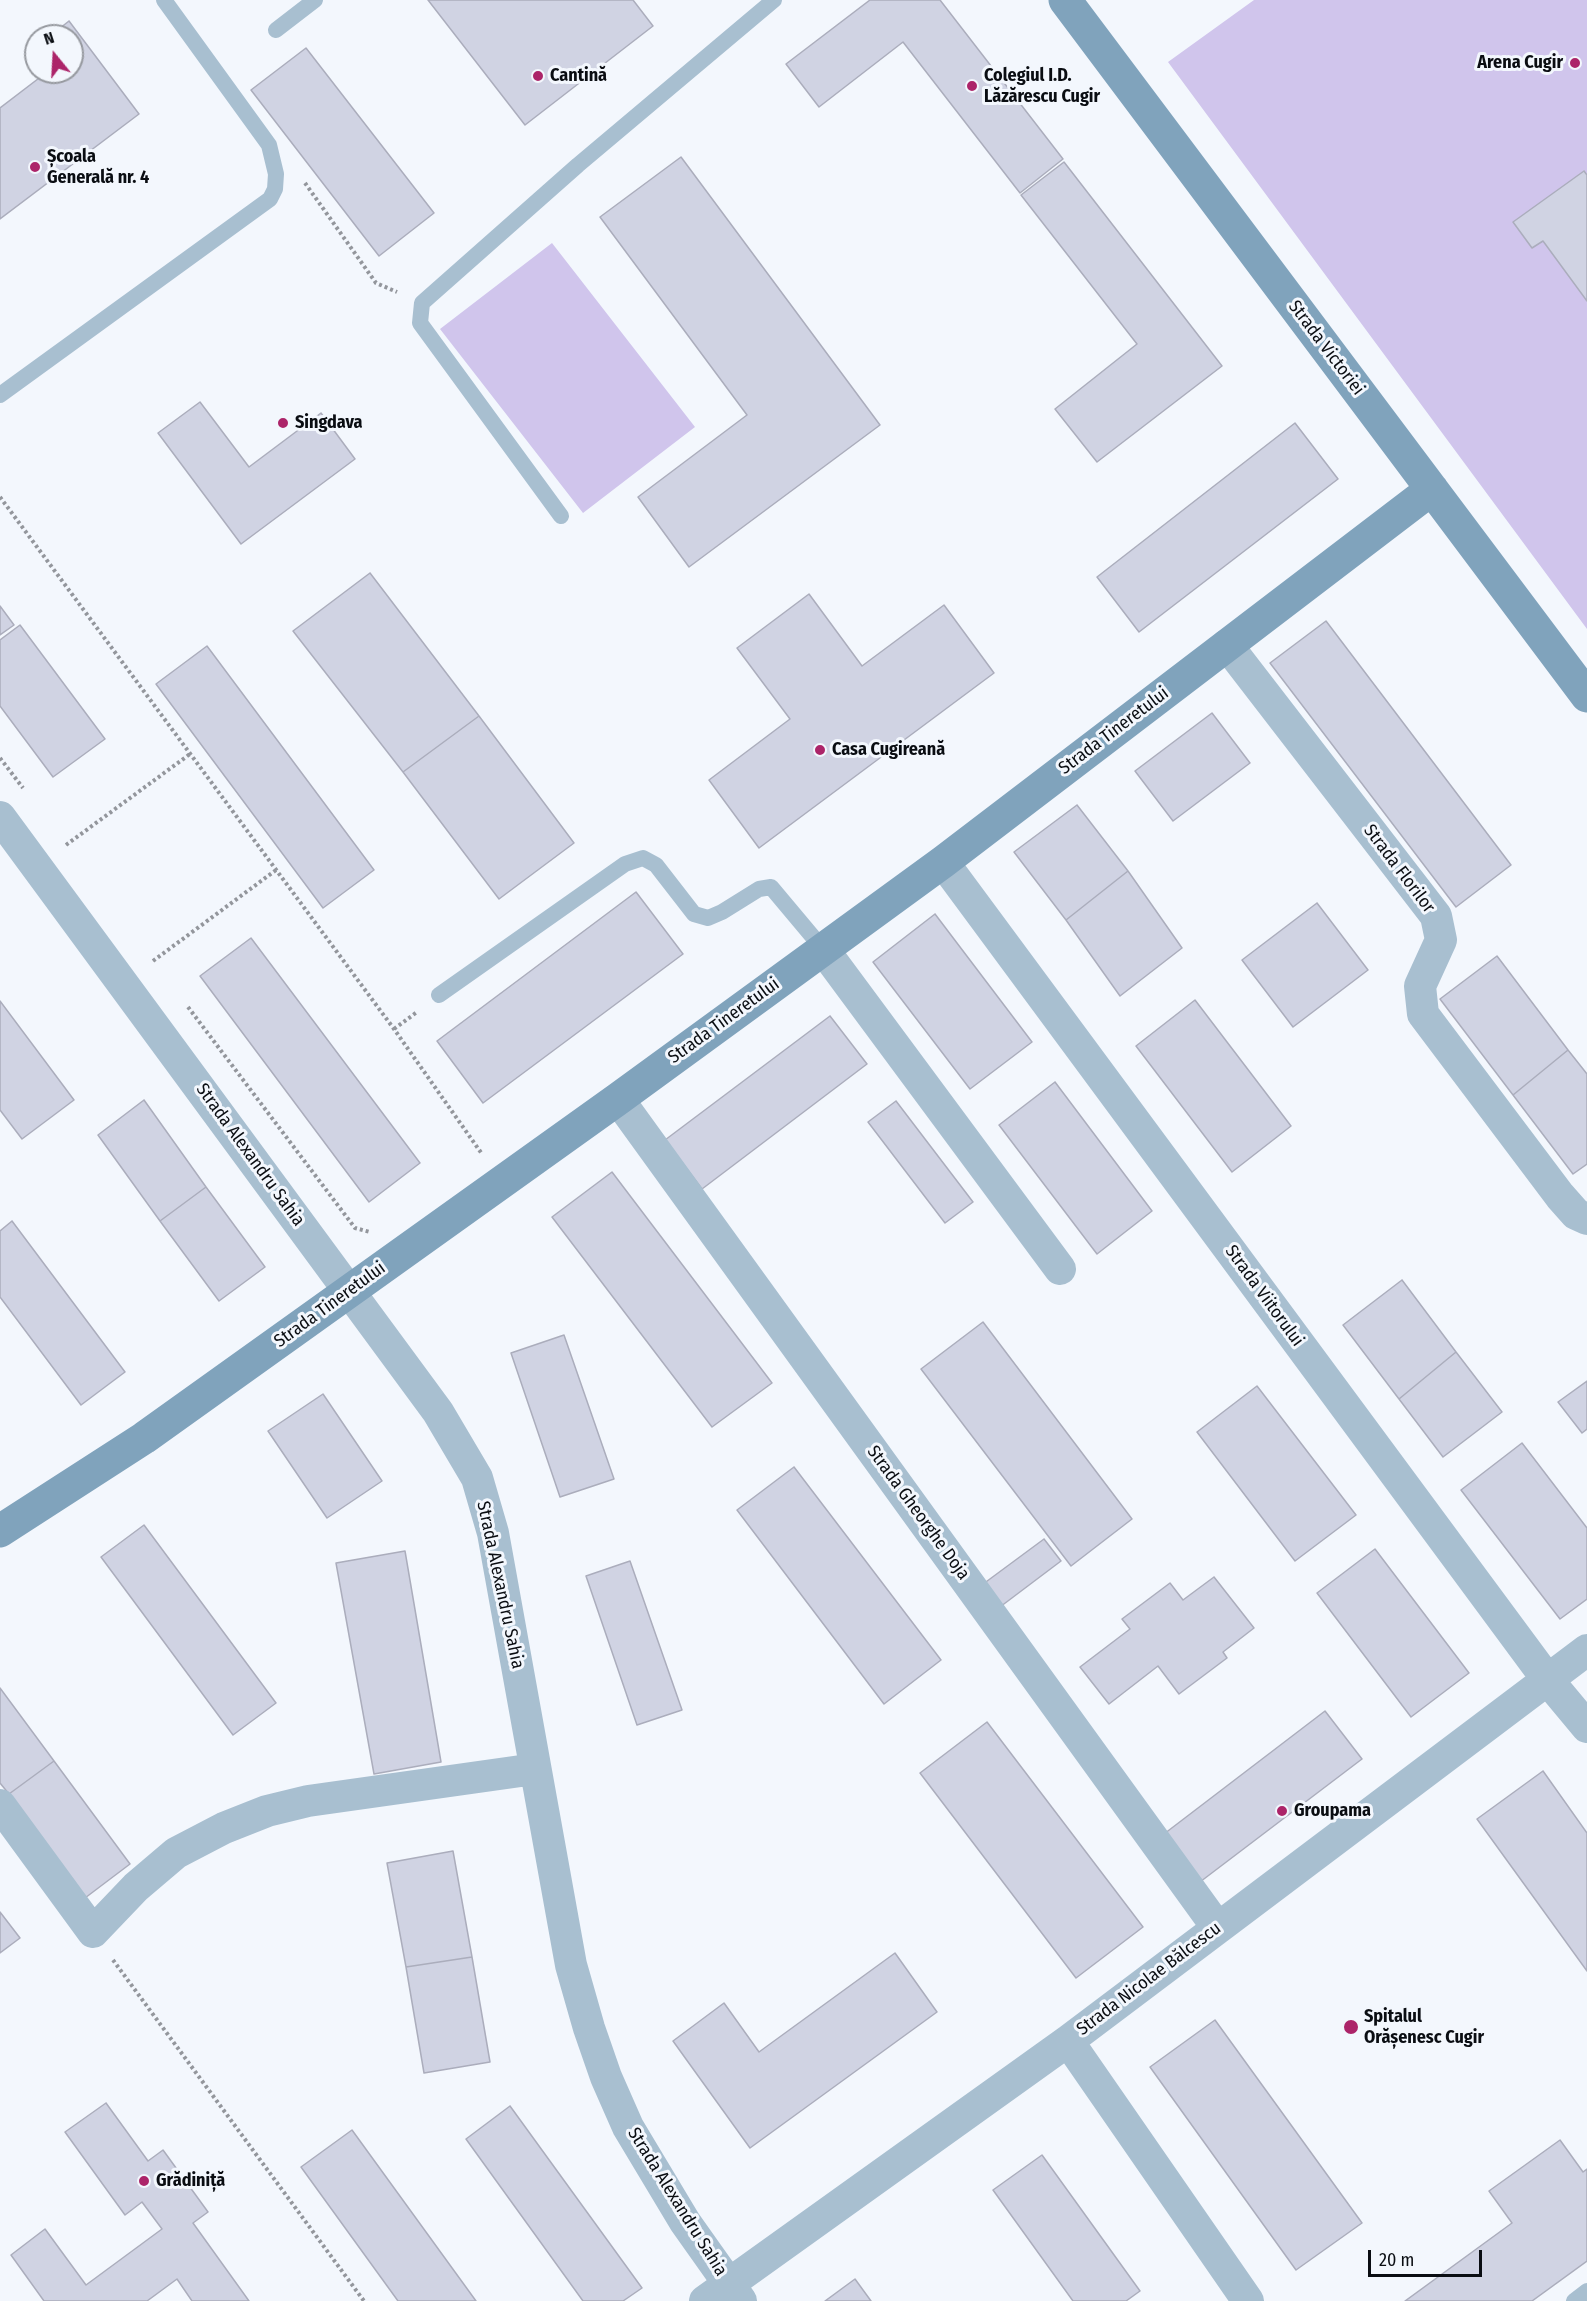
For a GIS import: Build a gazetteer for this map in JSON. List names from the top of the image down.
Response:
{
  "streets": {
    "street": [
      "Strada Victoriei",
      "Strada Tineretului",
      "Strada Florilor",
      "Strada Alexandru Sahia",
      "Strada Viitorului",
      "Strada Gheorghe Doja",
      "Strada Nicolae Bălcescu"
    ]
  },
  "crossings": [
    ["Strada Victoriei", "Strada Tineretului"],
    ["Strada Tineretului", "Strada Florilor"],
    ["Strada Tineretului", "Strada Alexandru Sahia"],
    ["Strada Tineretului", "Strada Viitorului"],
    ["Strada Tineretului", "Strada Gheorghe Doja"],
    ["Strada Alexandru Sahia", "Strada Nicolae Bălcescu"],
    ["Strada Viitorului", "Strada Nicolae Bălcescu"],
    ["Strada Gheorghe Doja", "Strada Nicolae Bălcescu"]
  ],
  "places": [
    "Arena Cugir",
    "Cantină",
    "Colegiul I.D. Lăzărescu Cugir",
    "Școala Generală nr. 4",
    "Singdava",
    "Casa Cugireană",
    "Groupama",
    "Spitalul Orășenesc Cugir",
    "Grădiniță"
  ],
  "scale_bar": "20 m",
  "north": "top"
}
